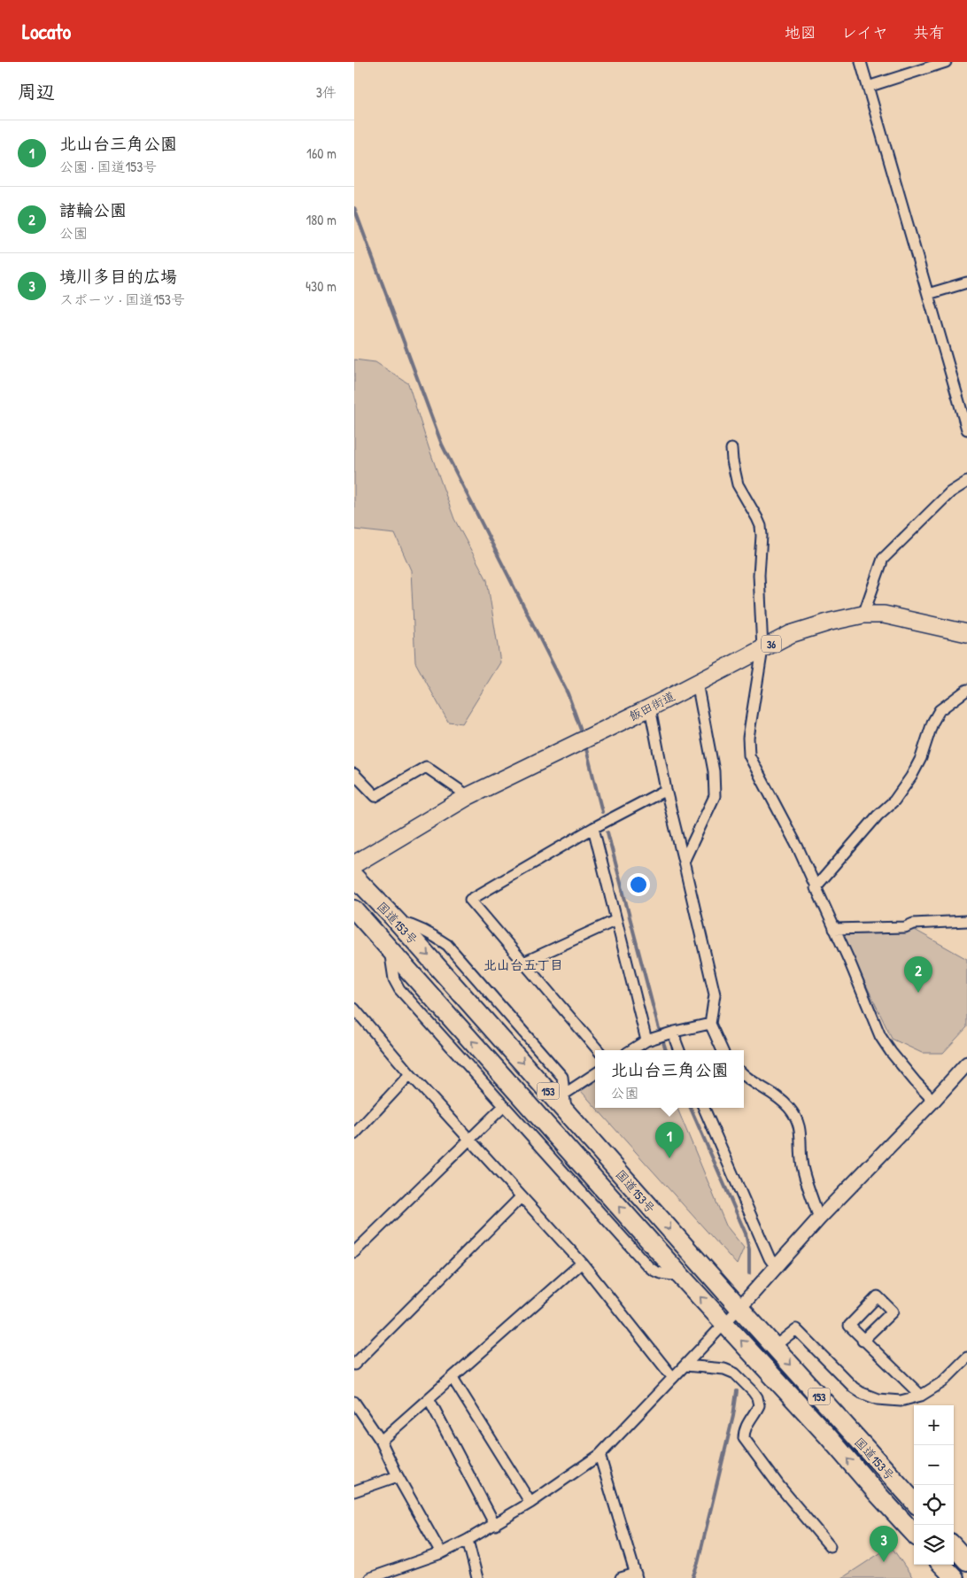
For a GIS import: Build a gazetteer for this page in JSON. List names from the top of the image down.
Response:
{
  "streets": {
    "highway": ["国道153号", "153"],
    "main road": ["36", "飯田街道"]
  },
  "districts": ["北山台五丁目"],
  "page": {
    "header": "Locato",
    "nav": ["地図", "レイヤ", "共有"],
    "heading": ["周辺", "3件"],
    "list": [
      {
        "mark": "1",
        "name": "北山台三角公園",
        "note": "公園 · 国道153号",
        "value": "160 m"
      },
      {
        "mark": "2",
        "name": "諸輪公園",
        "note": "公園",
        "value": "180 m"
      },
      {
        "mark": "3",
        "name": "境川多目的広場",
        "note": "スポーツ · 国道153号",
        "value": "430 m"
      }
    ],
    "pins": ["2", "1", "3"],
    "popup": ["北山台三角公園", "公園"],
    "map_buttons": ["+", "−"]
  }
}
